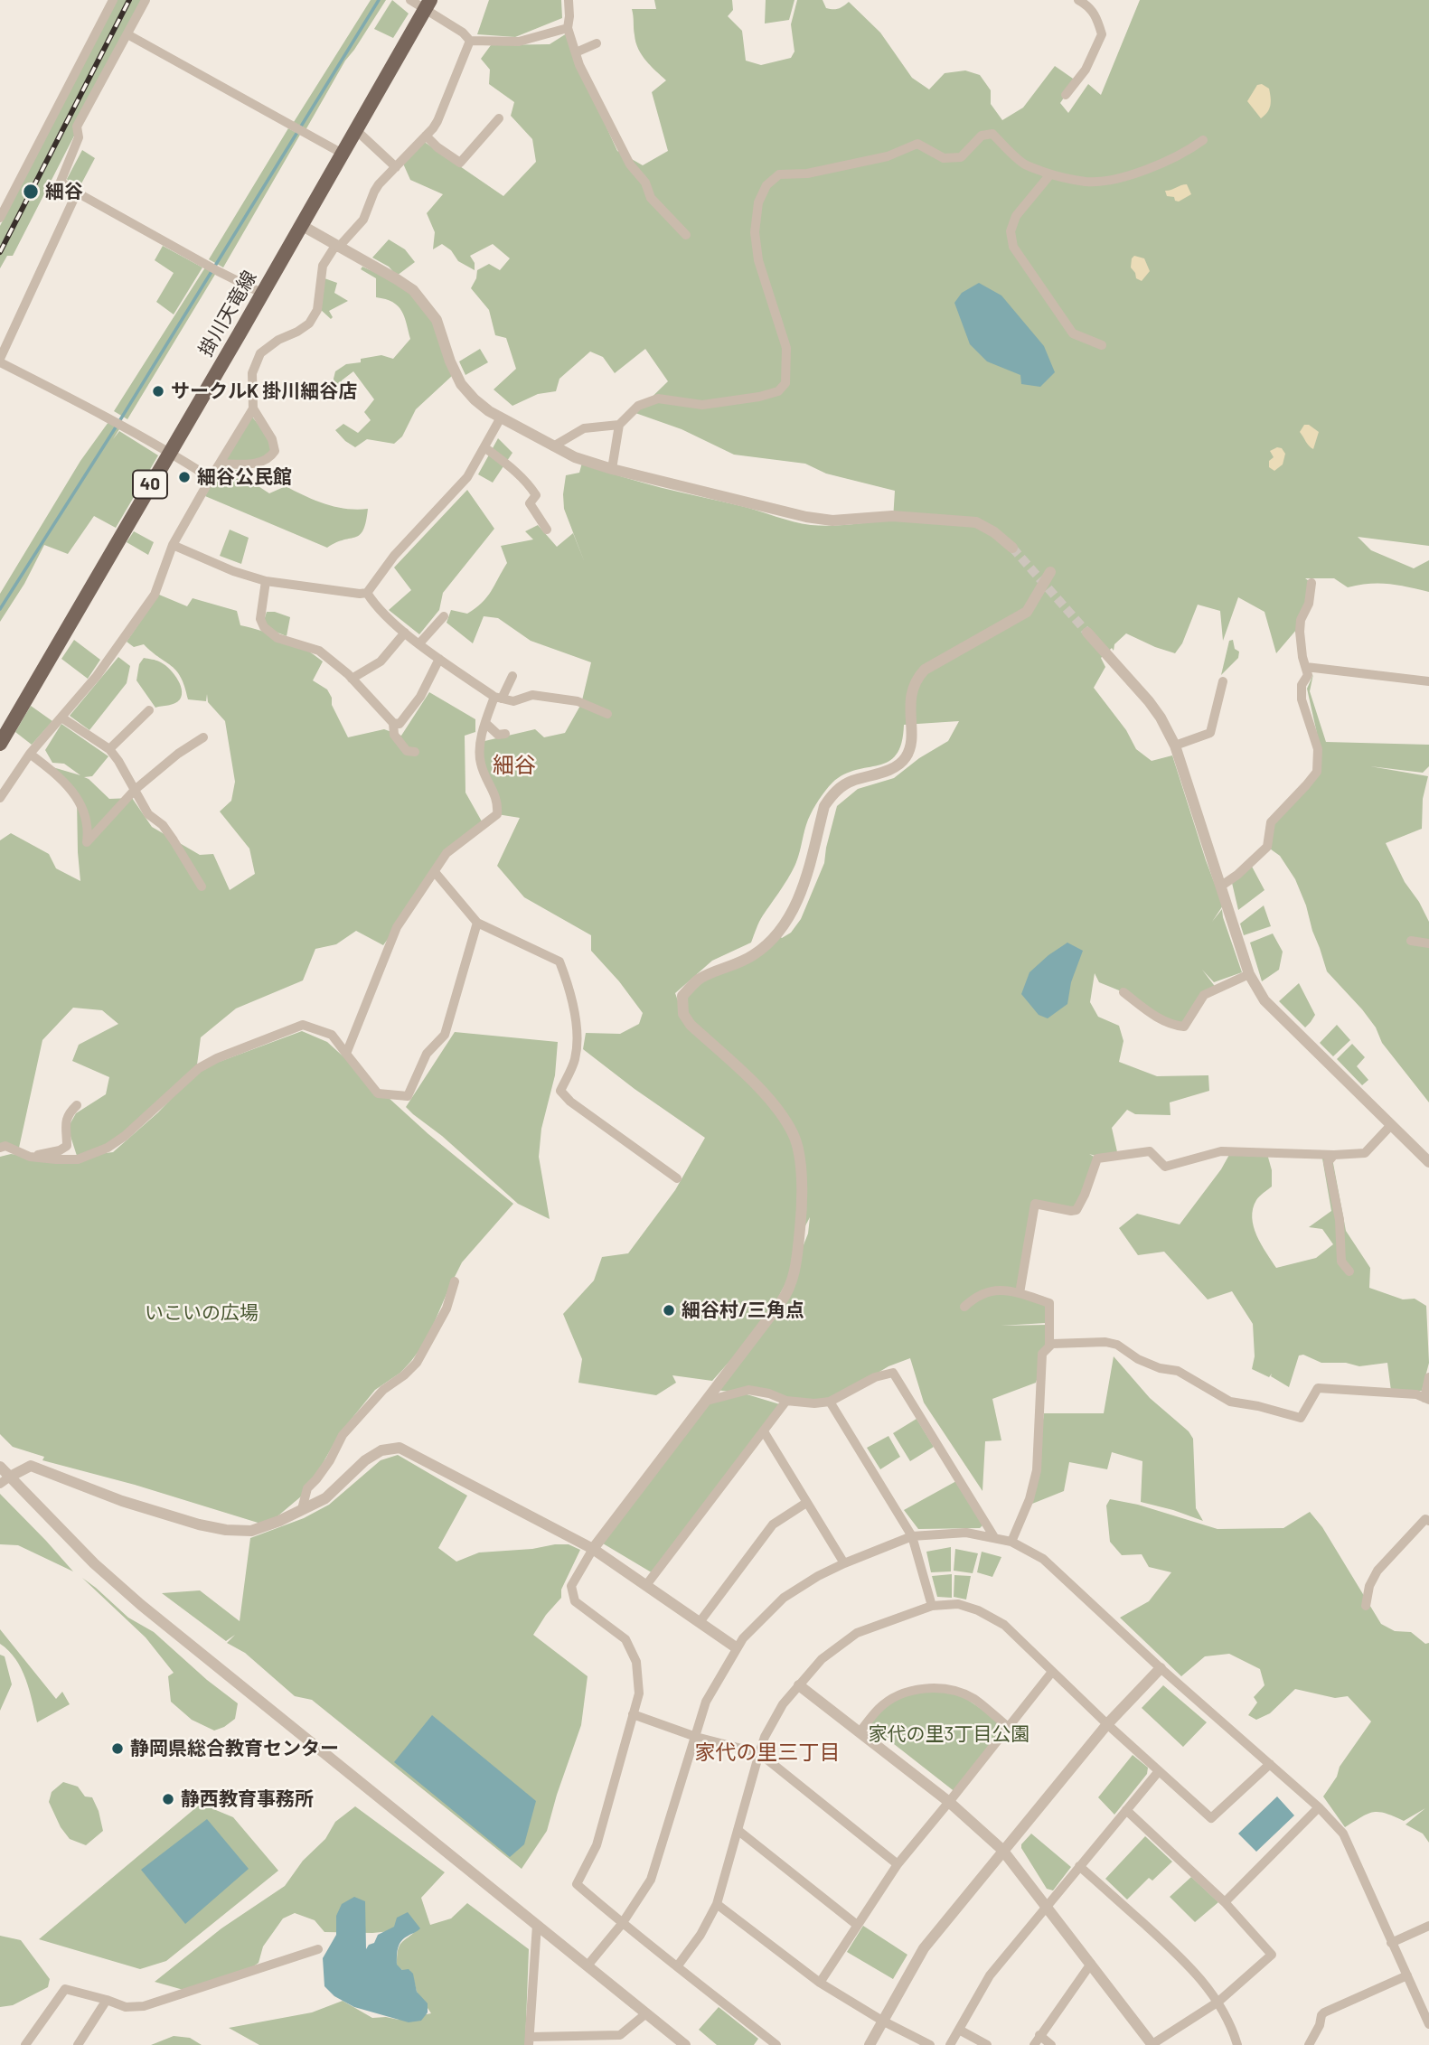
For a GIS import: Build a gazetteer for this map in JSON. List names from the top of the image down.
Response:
{
  "streets": {
    "main road": ["掛川天竜線", "40"]
  },
  "districts": ["細谷", "家代の里三丁目"],
  "parks": ["いこいの広場", "家代の里3丁目公園"],
  "places": [
    "細谷",
    "サークルK 掛川細谷店",
    "細谷公民館",
    "細谷村/三角点",
    "静岡県総合教育センター",
    "静西教育事務所"
  ]
}
